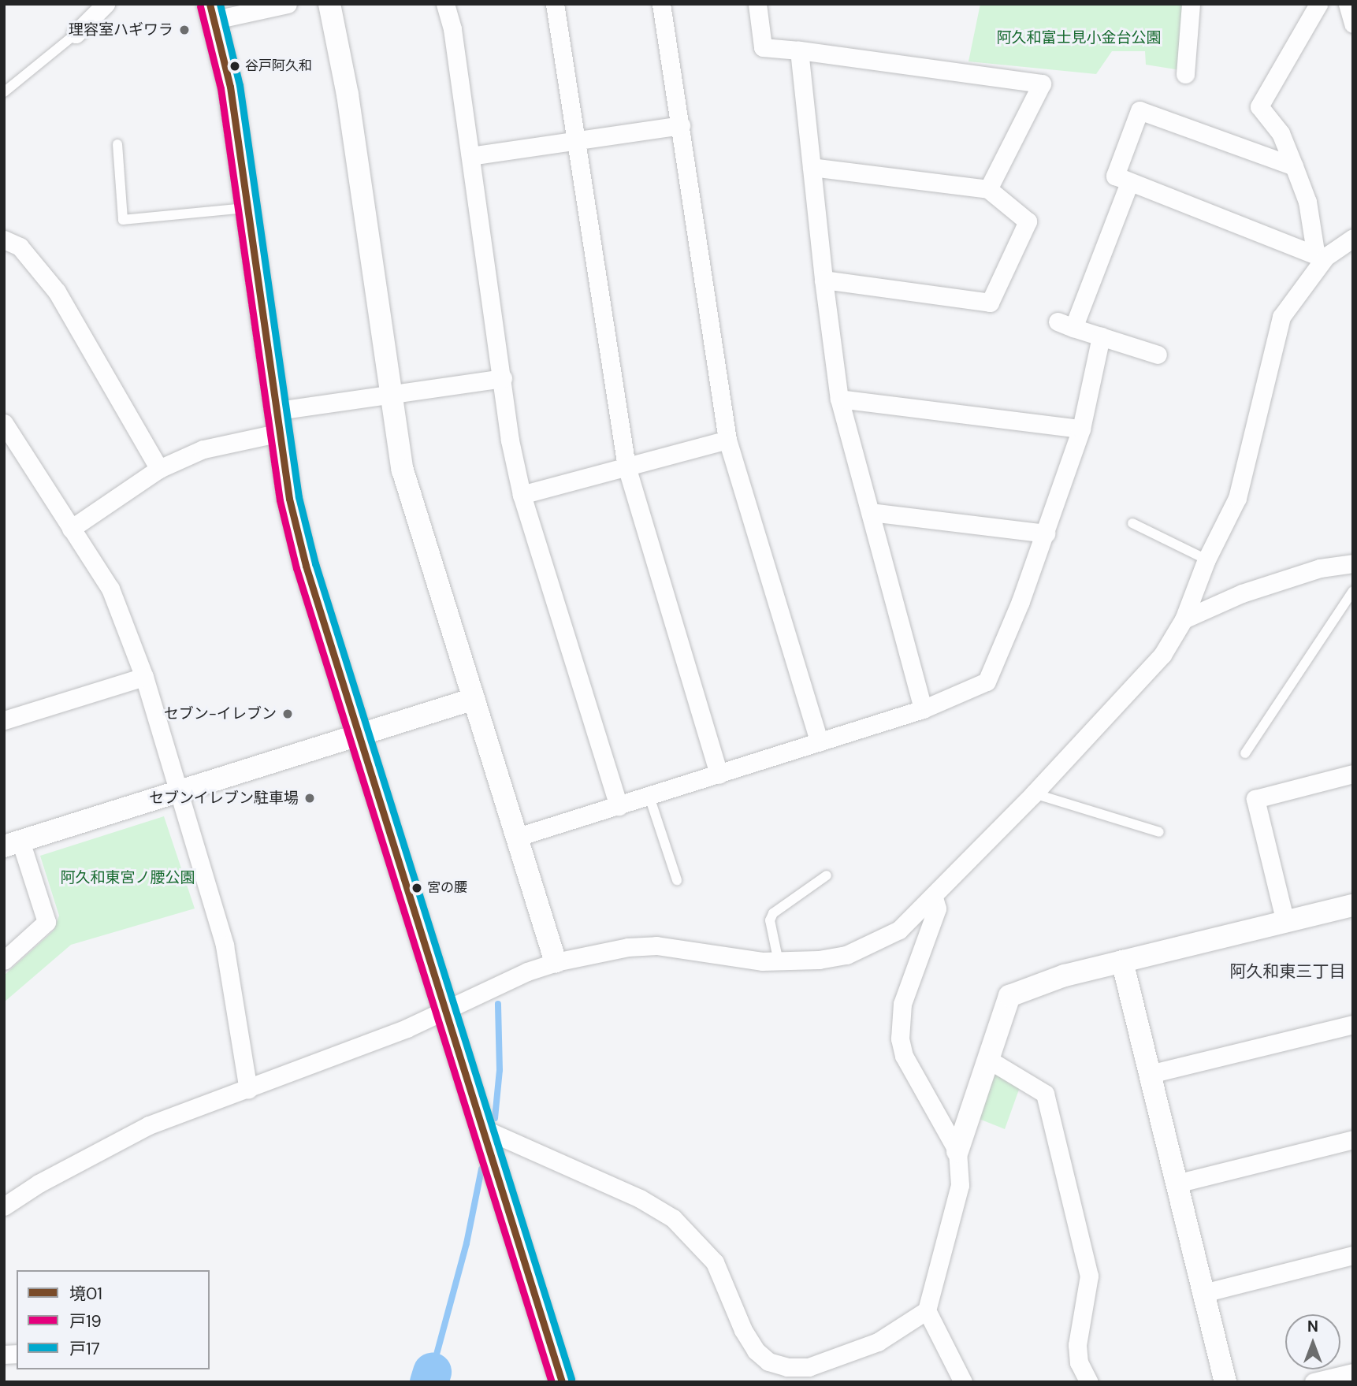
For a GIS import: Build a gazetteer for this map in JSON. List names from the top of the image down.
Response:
{
  "districts": ["阿久和東三丁目"],
  "parks": ["阿久和富士見小金台公園", "阿久和東宮ノ腰公園"],
  "places": [
    "理容室ハギワラ",
    "谷戸阿久和",
    "セブン-イレブン",
    "セブンイレブン駐車場",
    "宮の腰"
  ],
  "lines": ["transit line 境01", "transit line 戸17", "transit line 戸19"],
  "legend": ["境01", "戸19", "戸17"],
  "north": "top"
}
